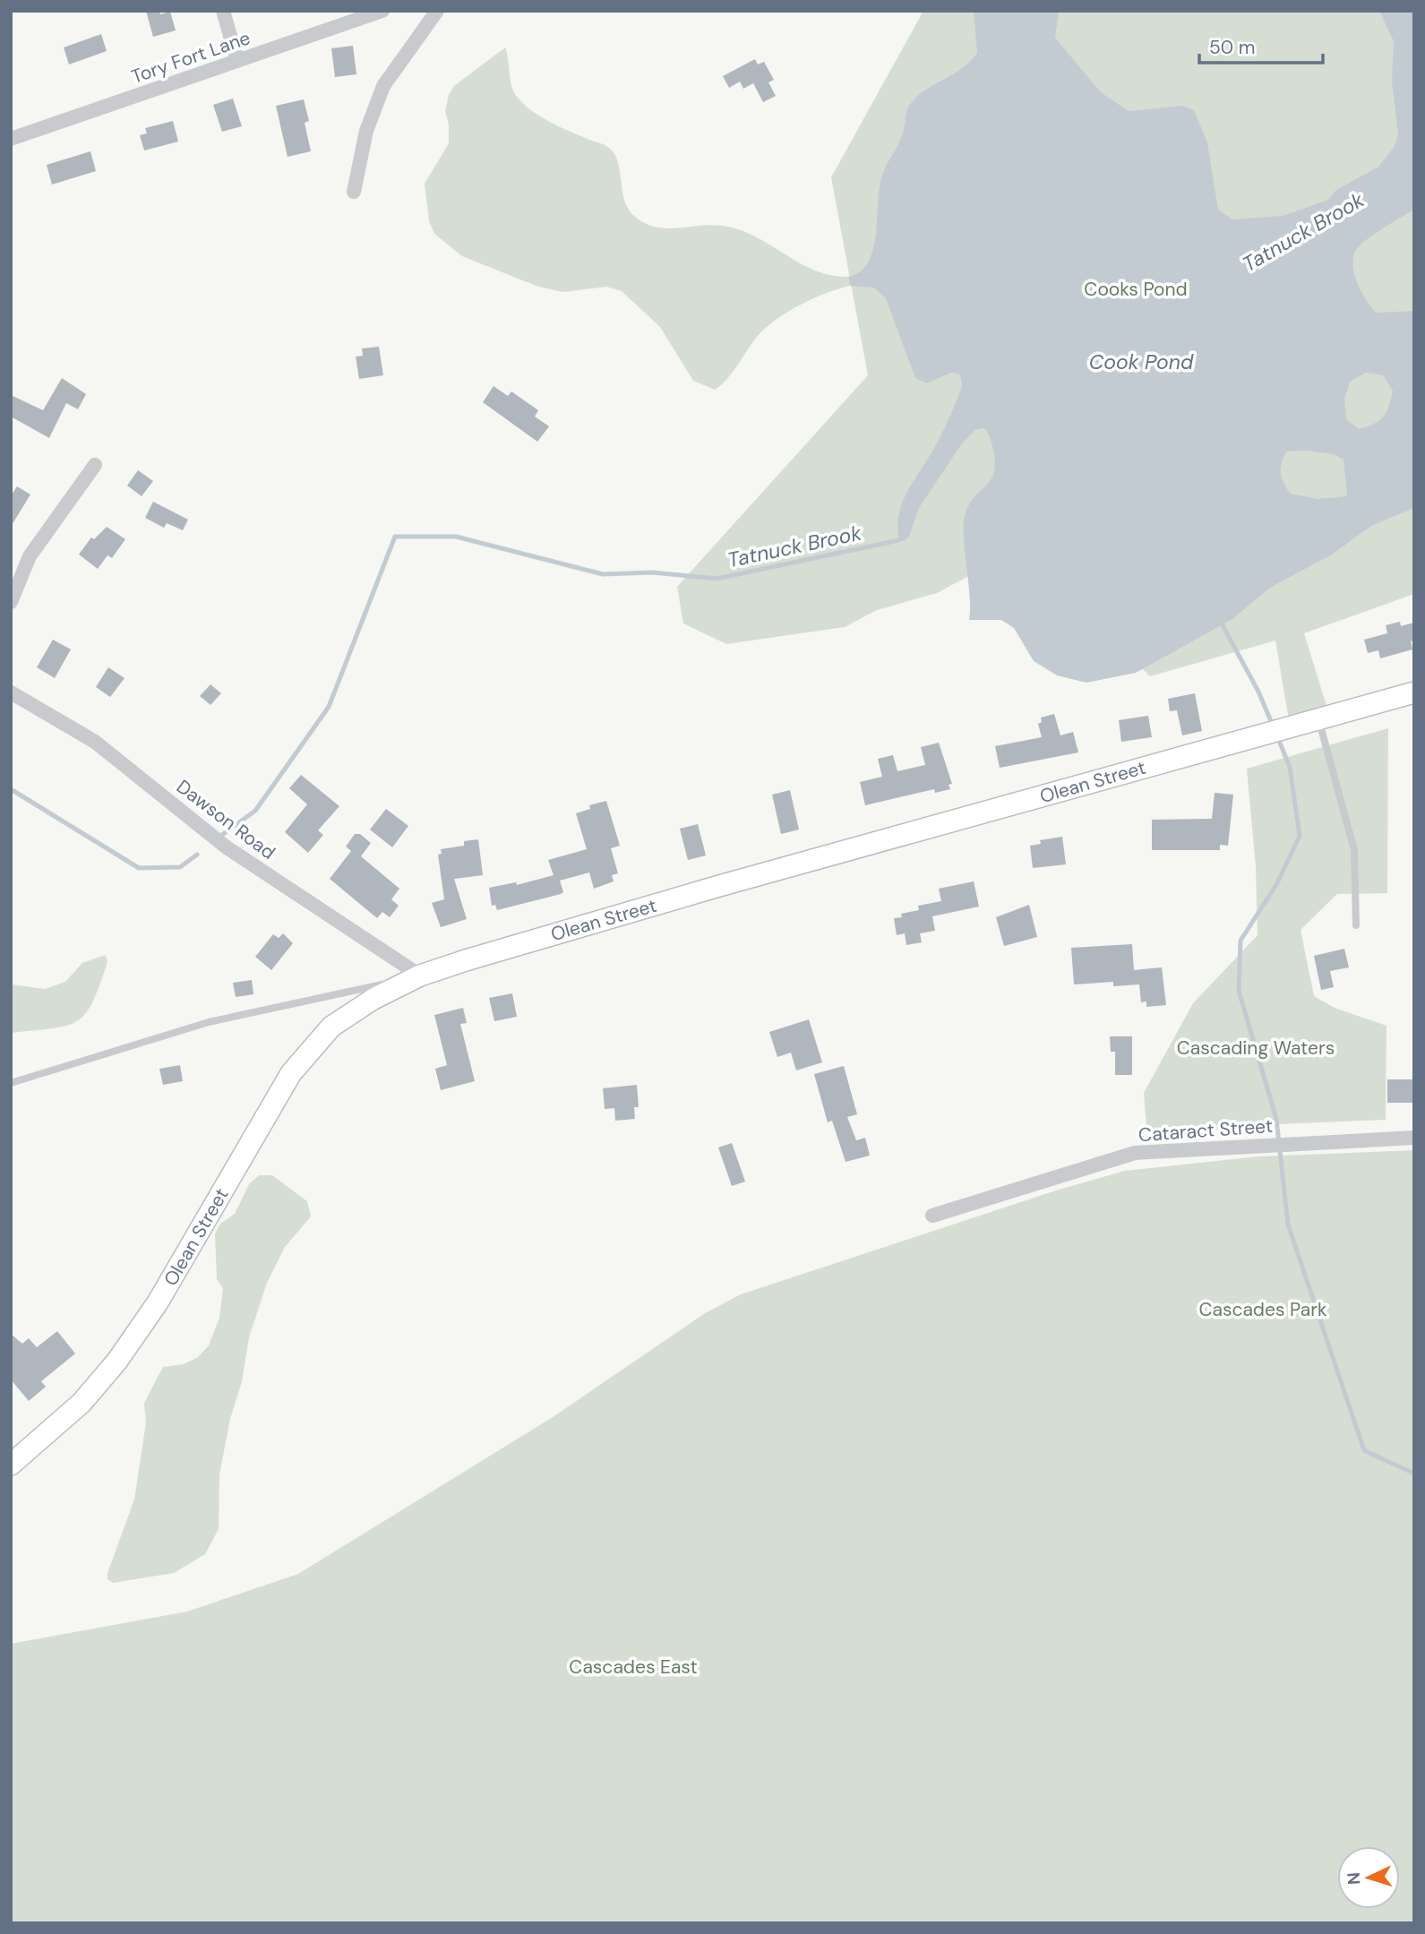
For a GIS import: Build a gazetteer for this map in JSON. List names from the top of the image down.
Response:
{
  "streets": {
    "street": [
      "Tory Fort Lane",
      "Olean Street",
      "Dawson Road",
      "Cataract Street"
    ]
  },
  "crossings": [
    ["Olean Street", "Dawson Road"]
  ],
  "water": ["Tatnuck Brook", "Cook Pond"],
  "parks": [
    "Cooks Pond",
    "Cascading Waters",
    "Cascades Park",
    "Cascades East"
  ],
  "scale_bar": "50 m",
  "north": "left"
}
